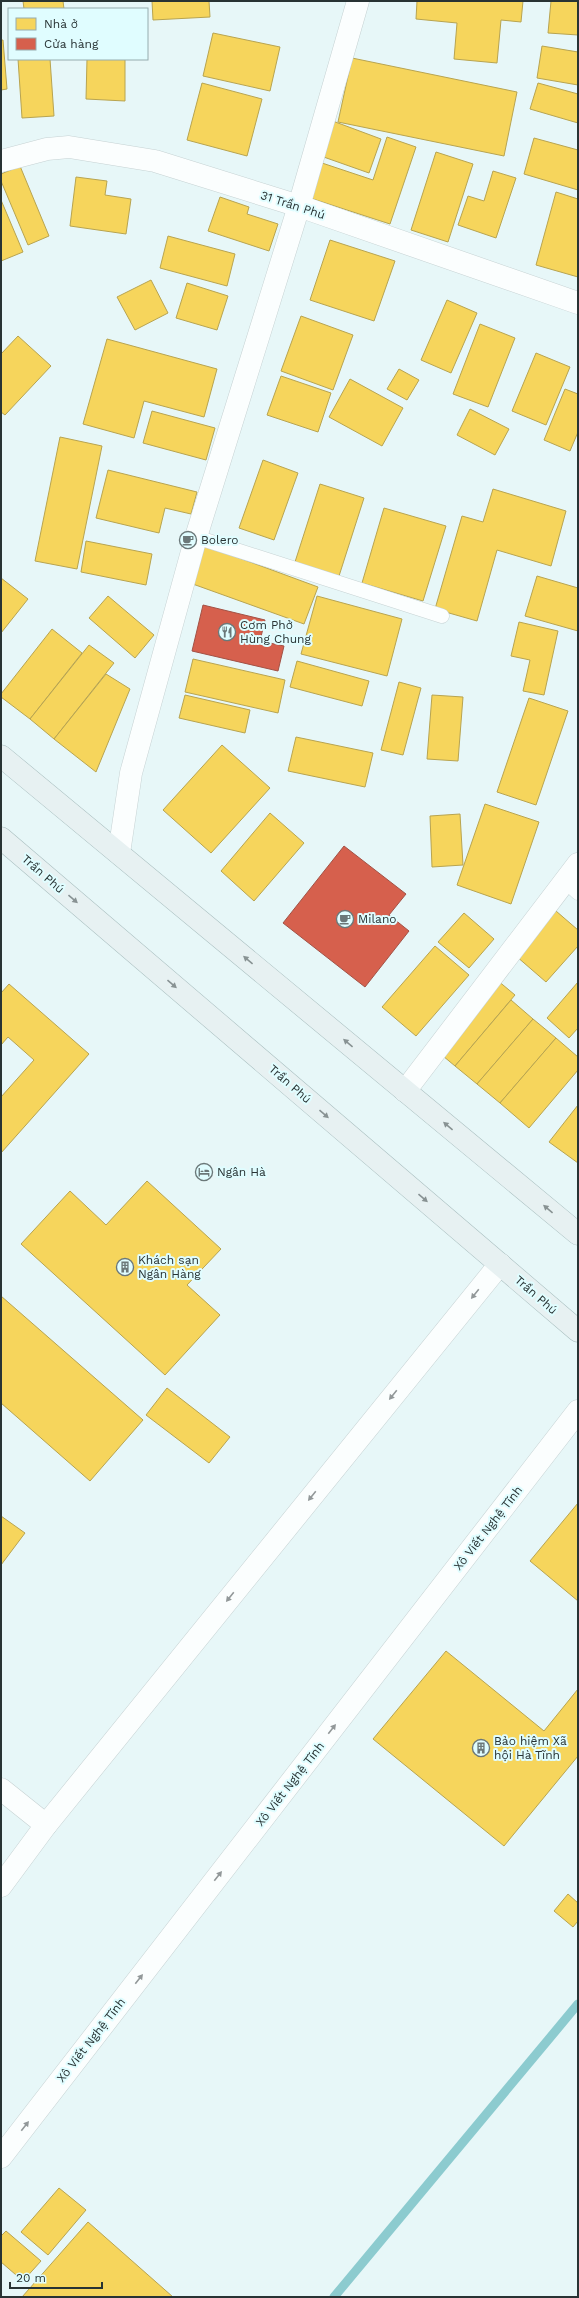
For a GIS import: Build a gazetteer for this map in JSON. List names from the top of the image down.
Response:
{
  "streets": {
    "main road": ["Trần Phú"],
    "street": ["31 Trần Phú", "Xô Viết Nghệ Tĩnh"]
  },
  "places": {
    "cafe": ["Bolero", "Milano"],
    "restaurant": ["Cơm Phở Hùng Chung"],
    "hotel": ["Ngân Hà"],
    "building": ["Khách sạn Ngân Hàng", "Bảo hiệm Xã hội Hà Tĩnh"]
  },
  "legend": ["Nhà ở", "Cửa hàng"],
  "scale_bar": "20 m"
}
